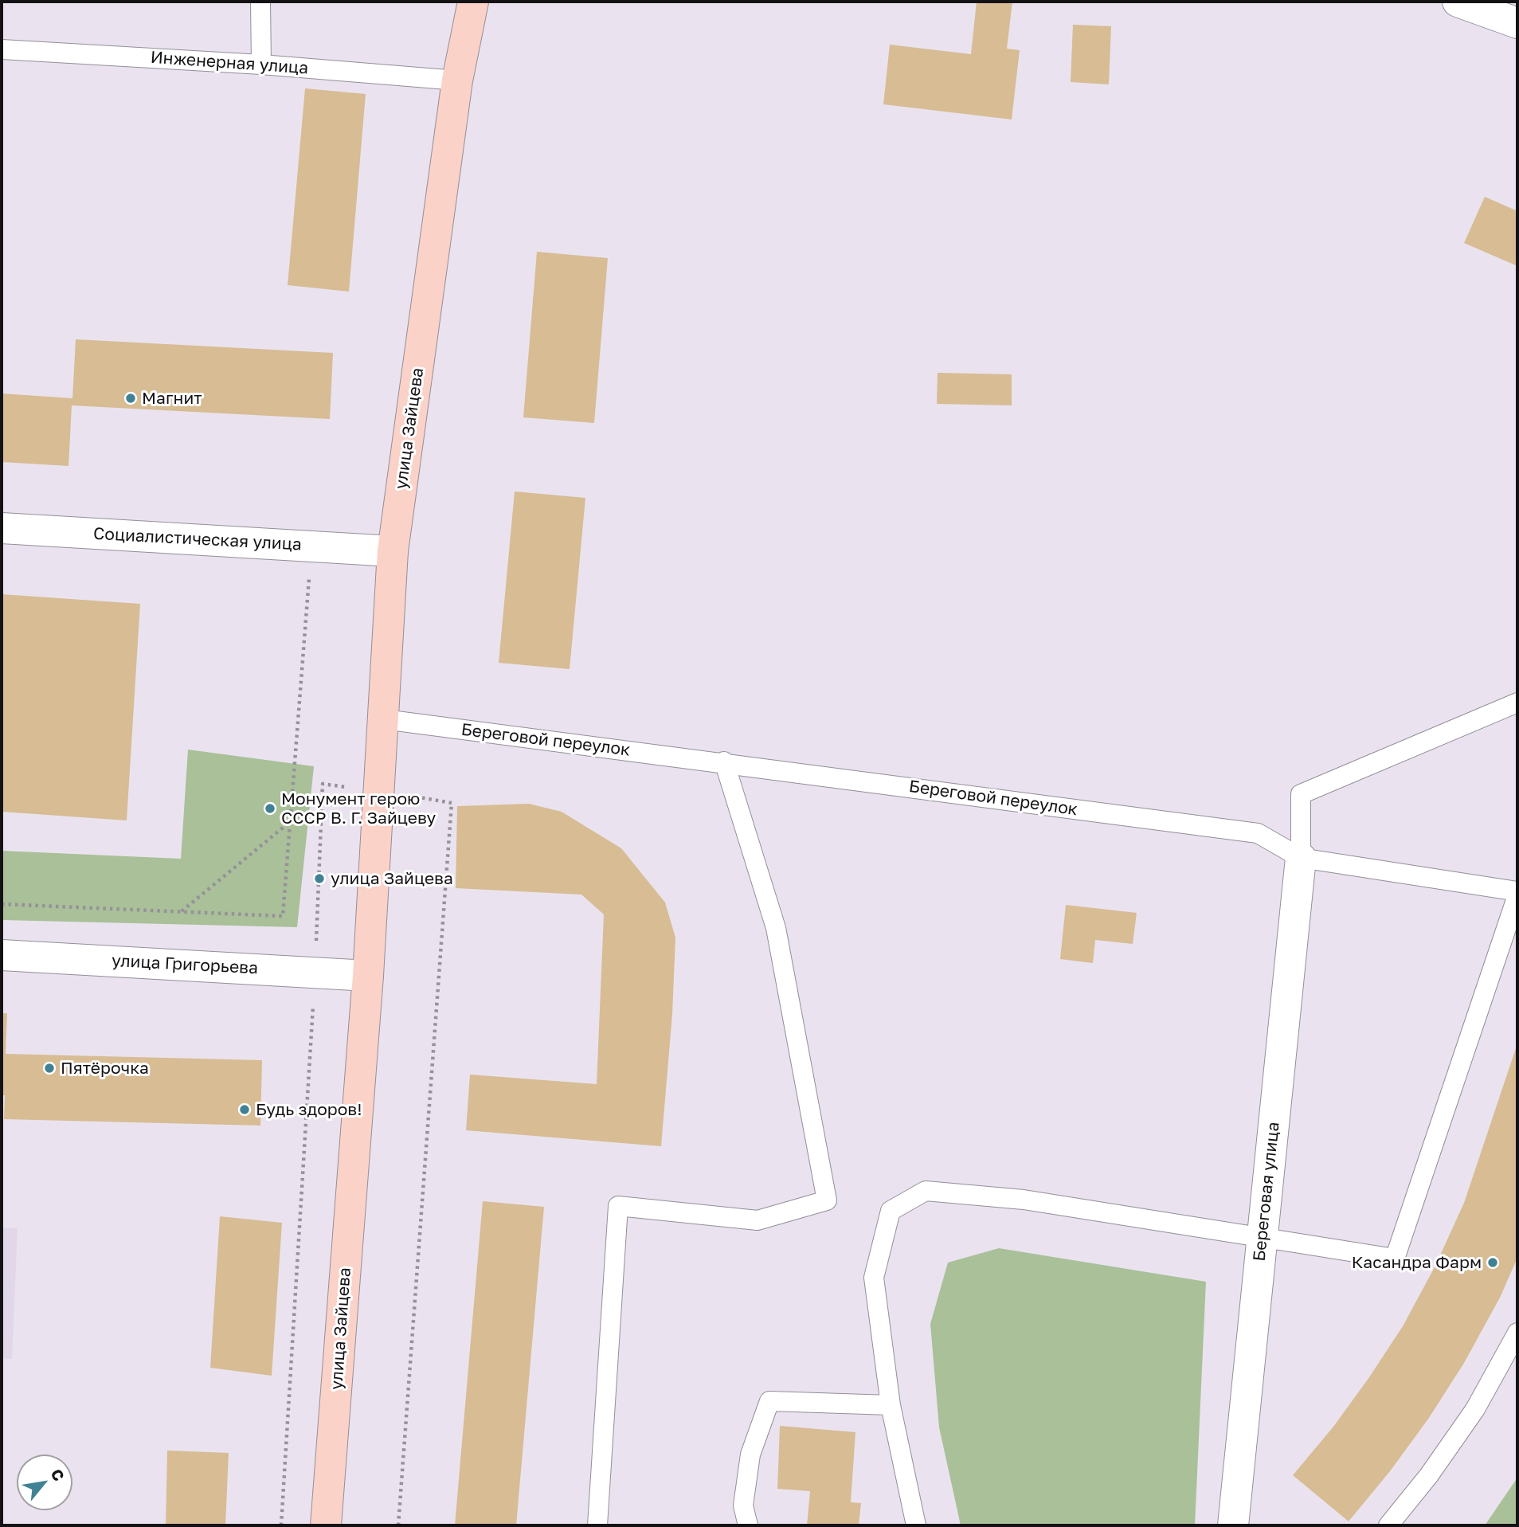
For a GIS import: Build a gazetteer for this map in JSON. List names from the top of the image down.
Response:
{
  "streets": {
    "main road": ["улица Зайцева"],
    "street": ["Социалистическая улица", "улица Григорьева", "Береговая улица"],
    "lane": ["Инженерная улица", "Береговой переулок"]
  },
  "crossings": [
    ["Инженерная улица", "улица Зайцева"],
    ["улица Зайцева", "Социалистическая улица"],
    ["улица Зайцева", "Береговой переулок"],
    ["улица Зайцева", "улица Григорьева"],
    ["Береговой переулок", "Береговая улица"]
  ],
  "places": [
    "Магнит",
    "Монумент герою СССР В. Г. Зайцеву",
    "улица Зайцева",
    "Пятёрочка",
    "Будь здоров!",
    "Касандра Фарм"
  ],
  "north": "top right"
}
